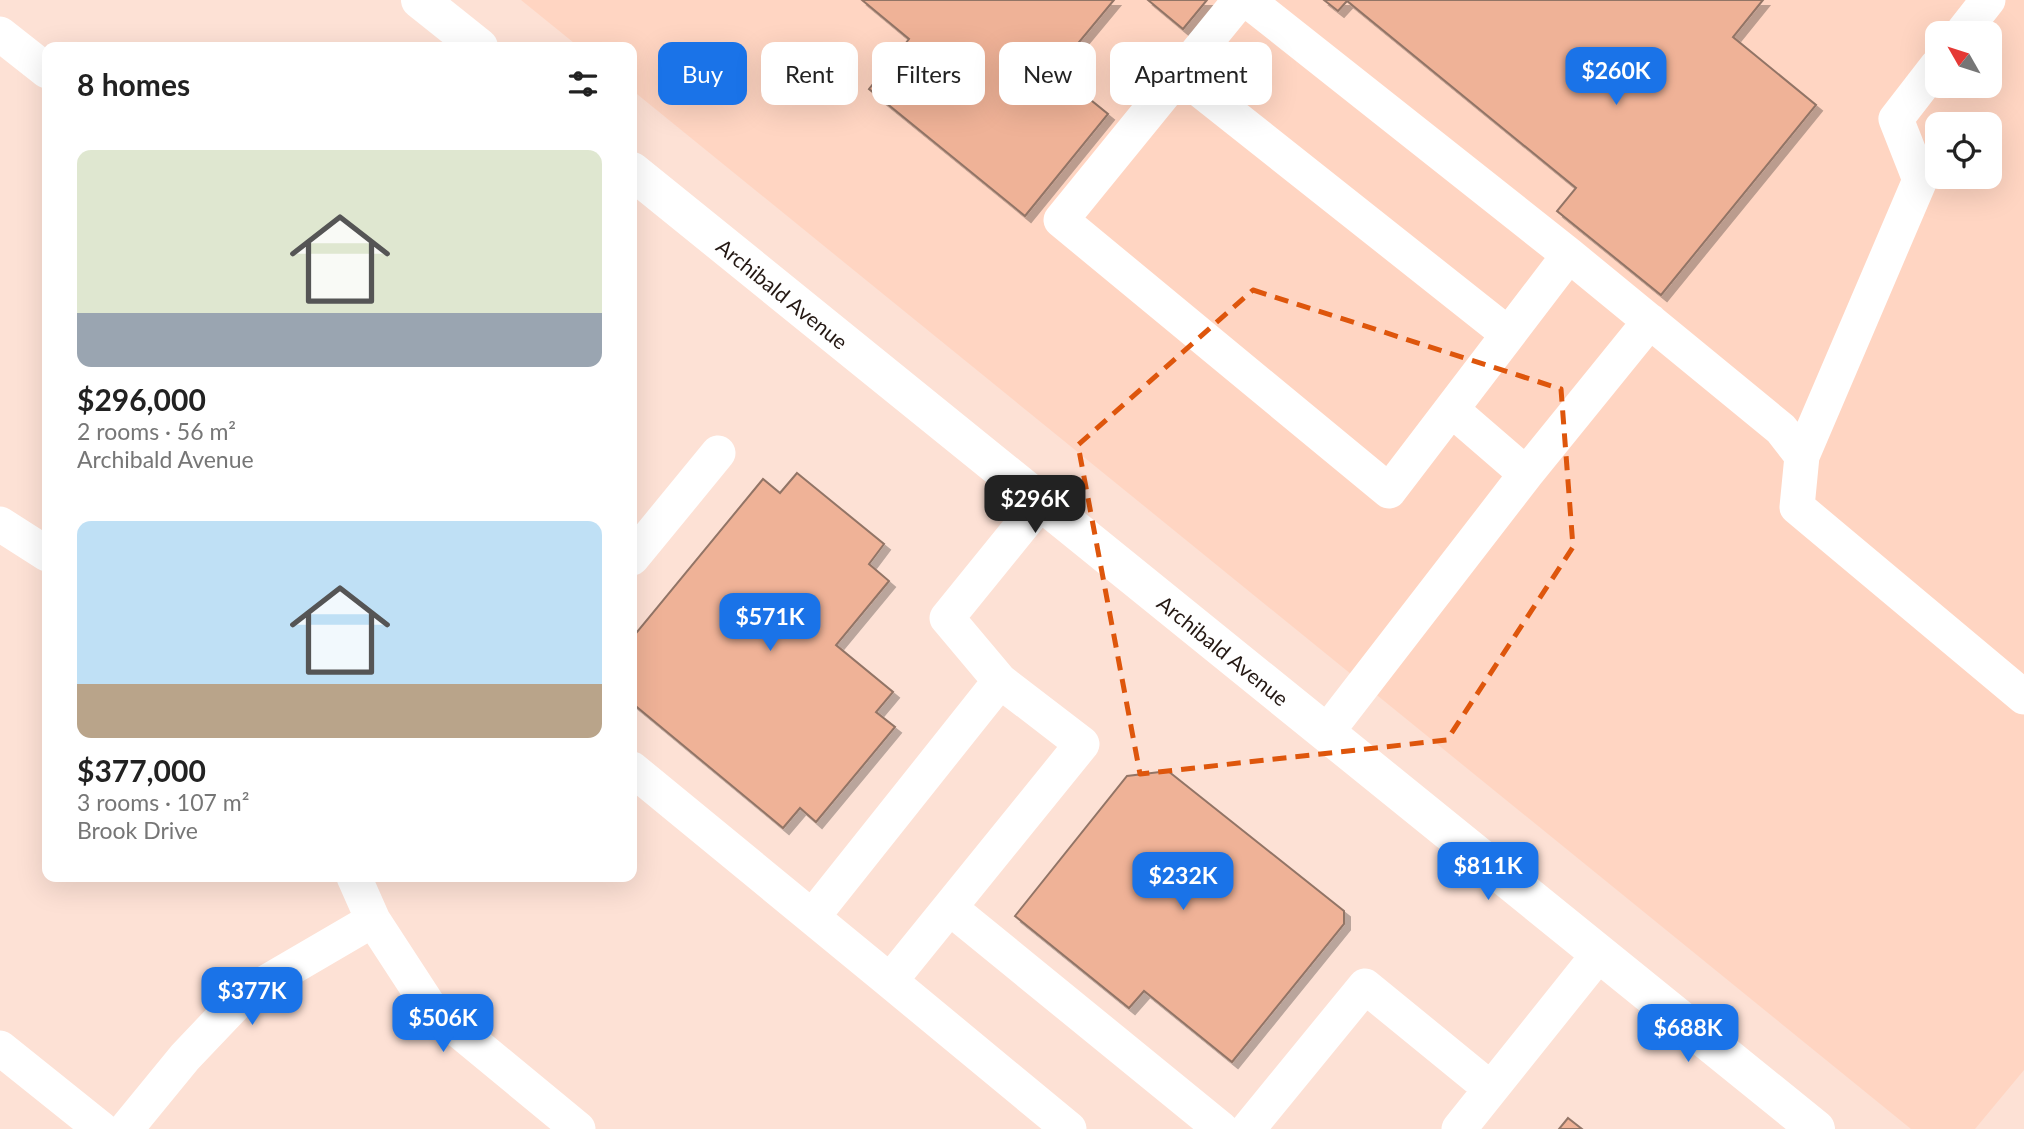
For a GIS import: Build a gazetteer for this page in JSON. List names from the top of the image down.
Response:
{
  "streets": {
    "main road": ["Archibald Avenue"]
  },
  "north": "top left",
  "page": {
    "chip": [
      "Buy",
      "Rent",
      "Filters",
      "New",
      "Apartment"
    ],
    "heading": "8 homes",
    "price": [
      "$260K",
      "$296K",
      "$571K",
      "$811K",
      "$232K",
      "$377K",
      "$506K",
      "$688K"
    ],
    "list": [
      {
        "name": "$296,000",
        "note": "2 rooms · 56 m² · Archibald Avenue"
      },
      {
        "name": "$377,000",
        "note": "3 rooms · 107 m² · Brook Drive"
      }
    ]
  }
}
